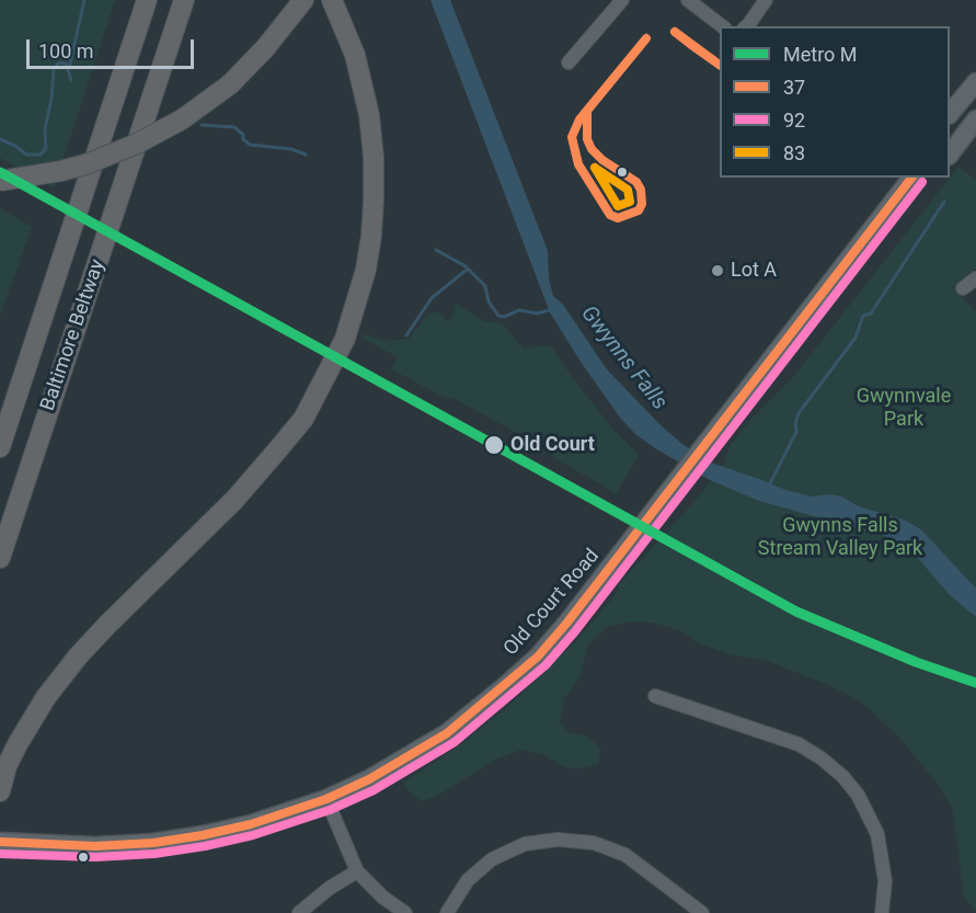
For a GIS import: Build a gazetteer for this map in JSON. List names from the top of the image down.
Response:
{
  "streets": {
    "highway": ["Baltimore Beltway"],
    "main road": ["Old Court Road"]
  },
  "water": ["Gwynns Falls"],
  "parks": ["Gwynnvale Park", "Gwynns Falls Stream Valley Park"],
  "places": ["Lot A", "Old Court"],
  "lines": [
    "transit line 37",
    "transit line 83",
    "metro line M",
    "transit line 92"
  ],
  "legend": [
    "Metro M",
    "37",
    "92",
    "83"
  ],
  "scale_bar": "100 m"
}
